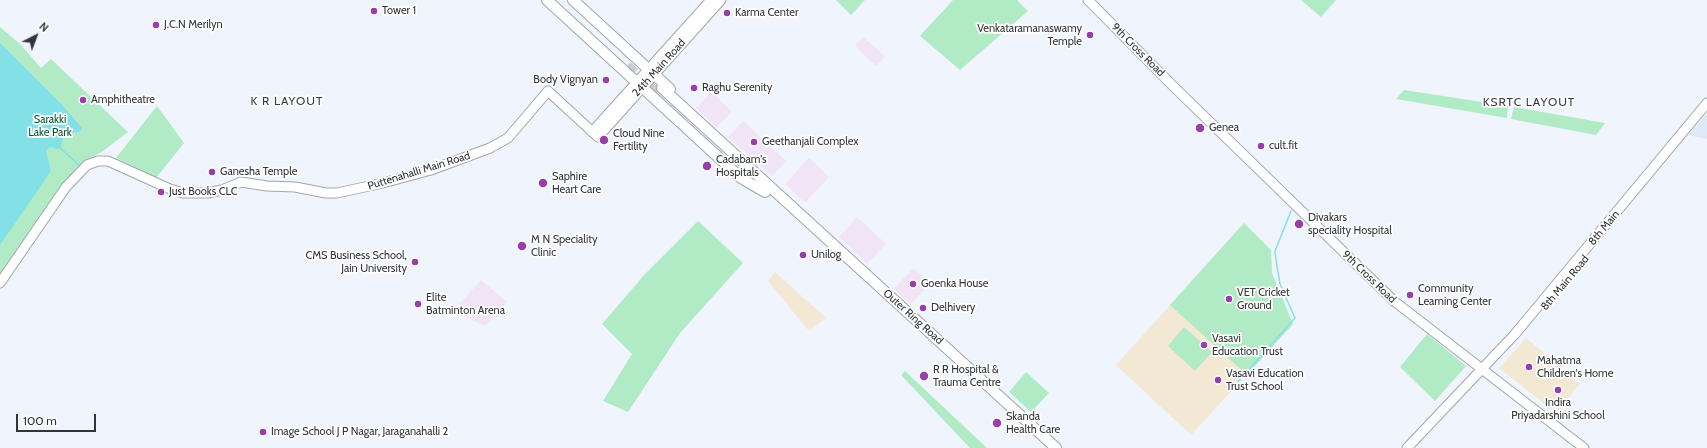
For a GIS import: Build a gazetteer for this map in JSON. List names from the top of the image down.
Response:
{
  "streets": {
    "highway": ["Outer Ring Road"],
    "main road": [
      "9th Cross Road",
      "24th Main Road",
      "Puttenahalli Main Road",
      "8th Main",
      "8th Main Road"
    ]
  },
  "crossings": [
    ["9th Cross Road", "8th Main"],
    ["9th Cross Road", "8th Main Road"],
    ["24th Main Road", "Puttenahalli Main Road"],
    ["8th Main", "8th Main Road"]
  ],
  "districts": ["K R LAYOUT", "KSRTC LAYOUT"],
  "parks": ["Sarakki Lake Park"],
  "places": [
    "Tower 1",
    "Karma Center",
    "J.C.N Merilyn",
    "Venkataramanaswamy Temple",
    "Body Vignyan",
    "Raghu Serenity",
    "Amphitheatre",
    "Genea",
    "Cloud Nine Fertility",
    "Geethanjali Complex",
    "cult.fit",
    "Cadabam's Hospitals",
    "Ganesha Temple",
    "Saphire Heart Care",
    "Just Books CLC",
    "Divakars speciality Hospital",
    "M N Speciality Clinic",
    "Unilog",
    "CMS Business School, Jain University",
    "Goenka House",
    "Community Learning Center",
    "VET Cricket Ground",
    "Elite Batminton Arena",
    "Delhivery",
    "Vasavi Education Trust",
    "Mahatma Children's Home",
    "R R Hospital & Trauma Centre",
    "Vasavi Education Trust School",
    "Indira Priyadarshini School",
    "Skanda Health Care",
    "Image School J P Nagar, Jaraganahalli 2"
  ],
  "scale_bar": "100 m",
  "north": "top right"
}
